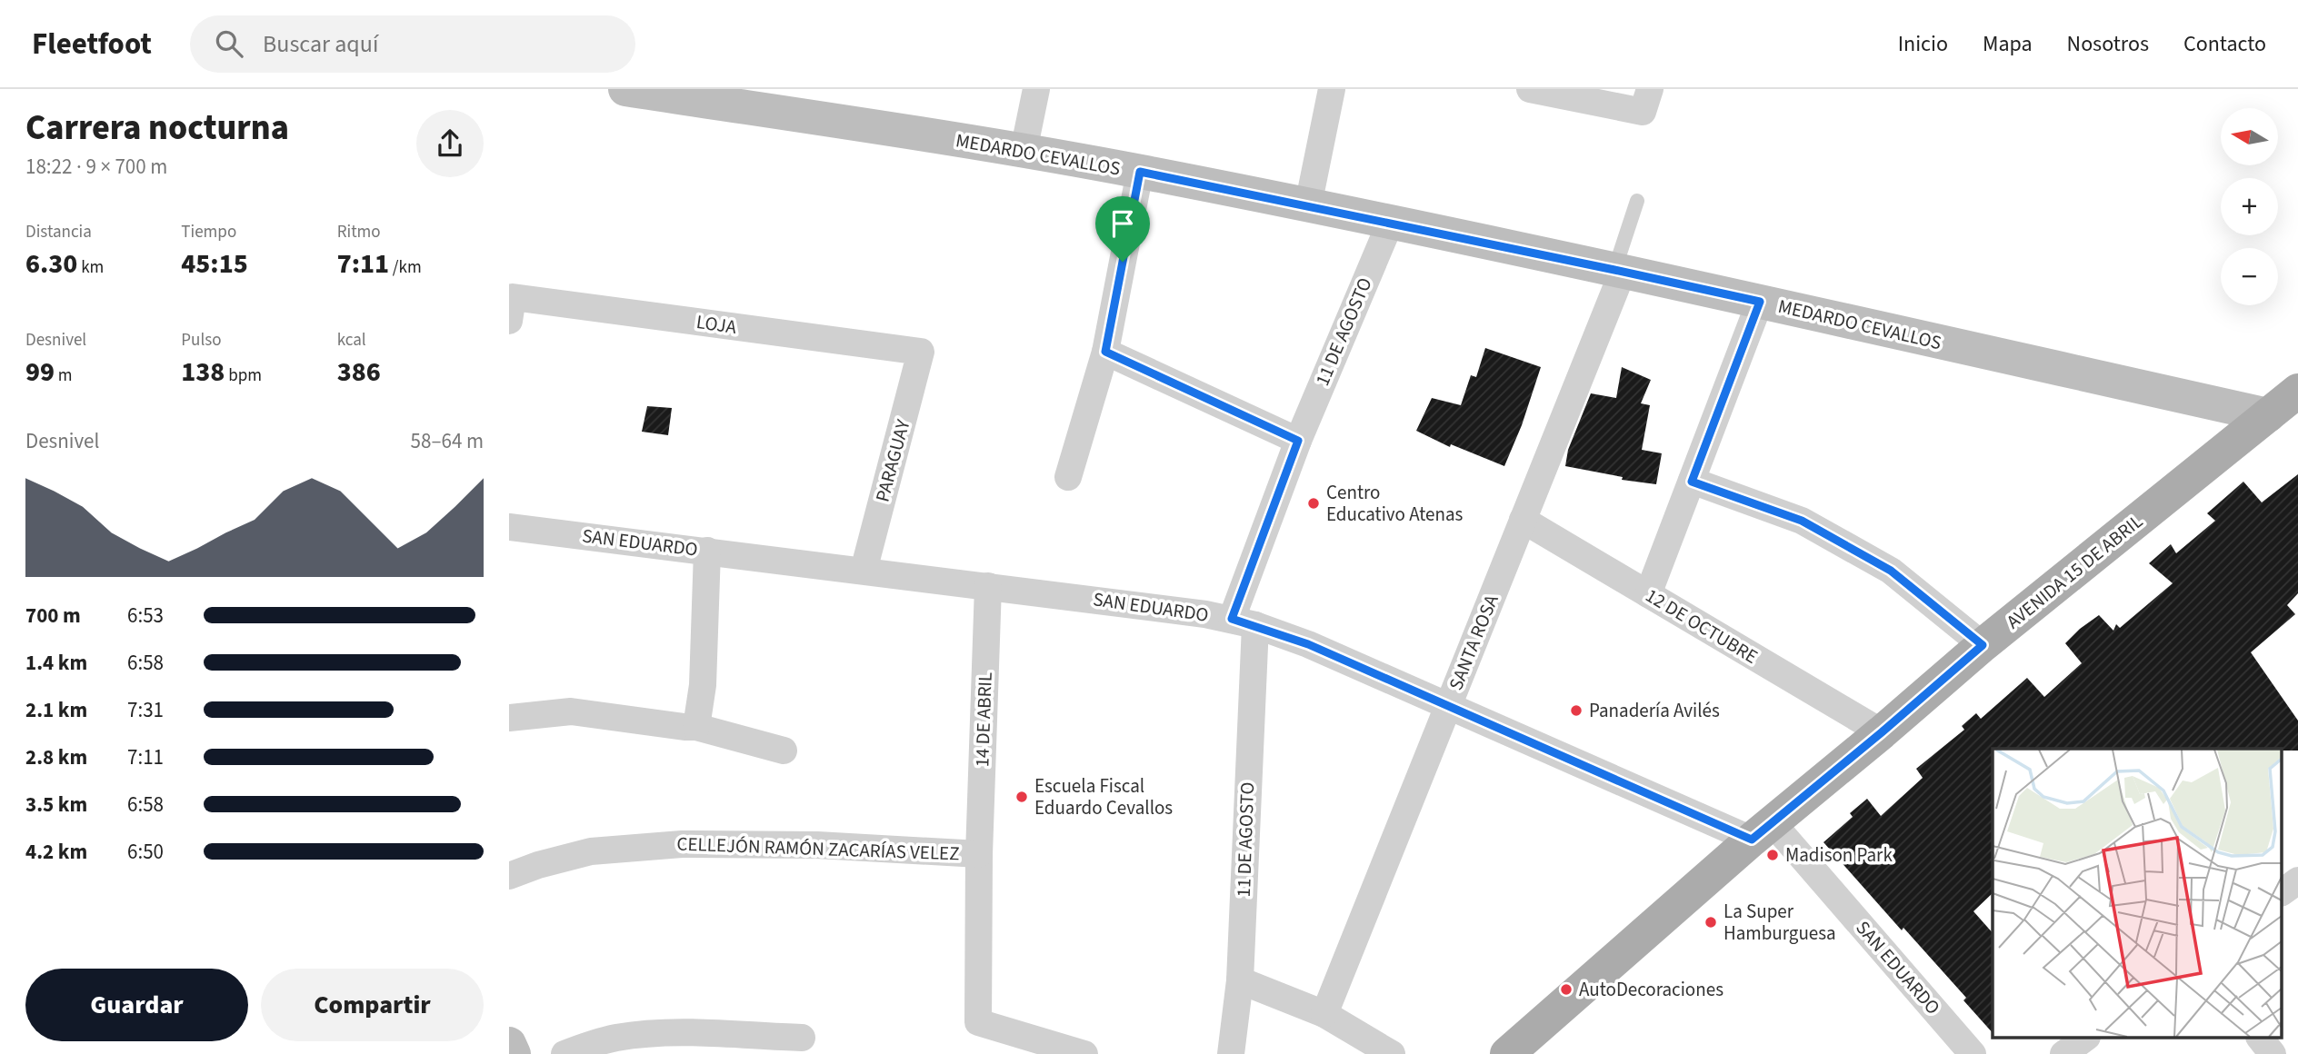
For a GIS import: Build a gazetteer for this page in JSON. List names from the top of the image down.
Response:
{
  "streets": {
    "main road": ["AVENIDA 15 DE ABRIL"],
    "street": [
      "MEDARDO CEVALLOS",
      "LOJA",
      "11 DE AGOSTO",
      "PARAGUAY",
      "SAN EDUARDO",
      "12 DE OCTUBRE",
      "SANTA ROSA",
      "14 DE ABRIL",
      "CELLEJÓN RAMÓN ZACARÍAS VELEZ"
    ]
  },
  "crossings": [
    ["MEDARDO CEVALLOS", "11 DE AGOSTO"],
    ["MEDARDO CEVALLOS", "AVENIDA 15 DE ABRIL"],
    ["MEDARDO CEVALLOS", "SANTA ROSA"],
    ["LOJA", "PARAGUAY"],
    ["11 DE AGOSTO", "SAN EDUARDO"],
    ["PARAGUAY", "SAN EDUARDO"],
    ["SAN EDUARDO", "AVENIDA 15 DE ABRIL"],
    ["SAN EDUARDO", "SANTA ROSA"],
    ["SAN EDUARDO", "14 DE ABRIL"],
    ["AVENIDA 15 DE ABRIL", "12 DE OCTUBRE"],
    ["12 DE OCTUBRE", "SANTA ROSA"],
    ["14 DE ABRIL", "CELLEJÓN RAMÓN ZACARÍAS VELEZ"]
  ],
  "places": [
    "Centro Educativo Atenas",
    "Panadería Avilés",
    "Escuela Fiscal Eduardo Cevallos",
    "Madison Park",
    "La Super Hamburguesa",
    "AutoDecoraciones"
  ],
  "north": "left",
  "page": {
    "header": "Fleetfoot",
    "search": "Buscar aquí",
    "nav": [
      "Inicio",
      "Mapa",
      "Nosotros",
      "Contacto"
    ],
    "heading": ["Carrera nocturna", "18:22 · 9 × 700 m"],
    "map_buttons": ["+", "−"],
    "stats": [
      ["Distancia", "6.30 km"],
      ["Tiempo", "45:15"],
      ["Ritmo", "7:11 /km"],
      ["Desnivel", "99 m"],
      ["Pulso", "138 bpm"],
      ["kcal", "386"]
    ],
    "chart": ["Desnivel", "58–64 m"],
    "list": [
      {
        "name": "700 m",
        "note": "6:53"
      },
      {
        "name": "1.4 km",
        "note": "6:58"
      },
      {
        "name": "2.1 km",
        "note": "7:31"
      },
      {
        "name": "2.8 km",
        "note": "7:11"
      },
      {
        "name": "3.5 km",
        "note": "6:58"
      },
      {
        "name": "4.2 km",
        "note": "6:50"
      }
    ],
    "buttons": ["Guardar", "Compartir"]
  }
}
